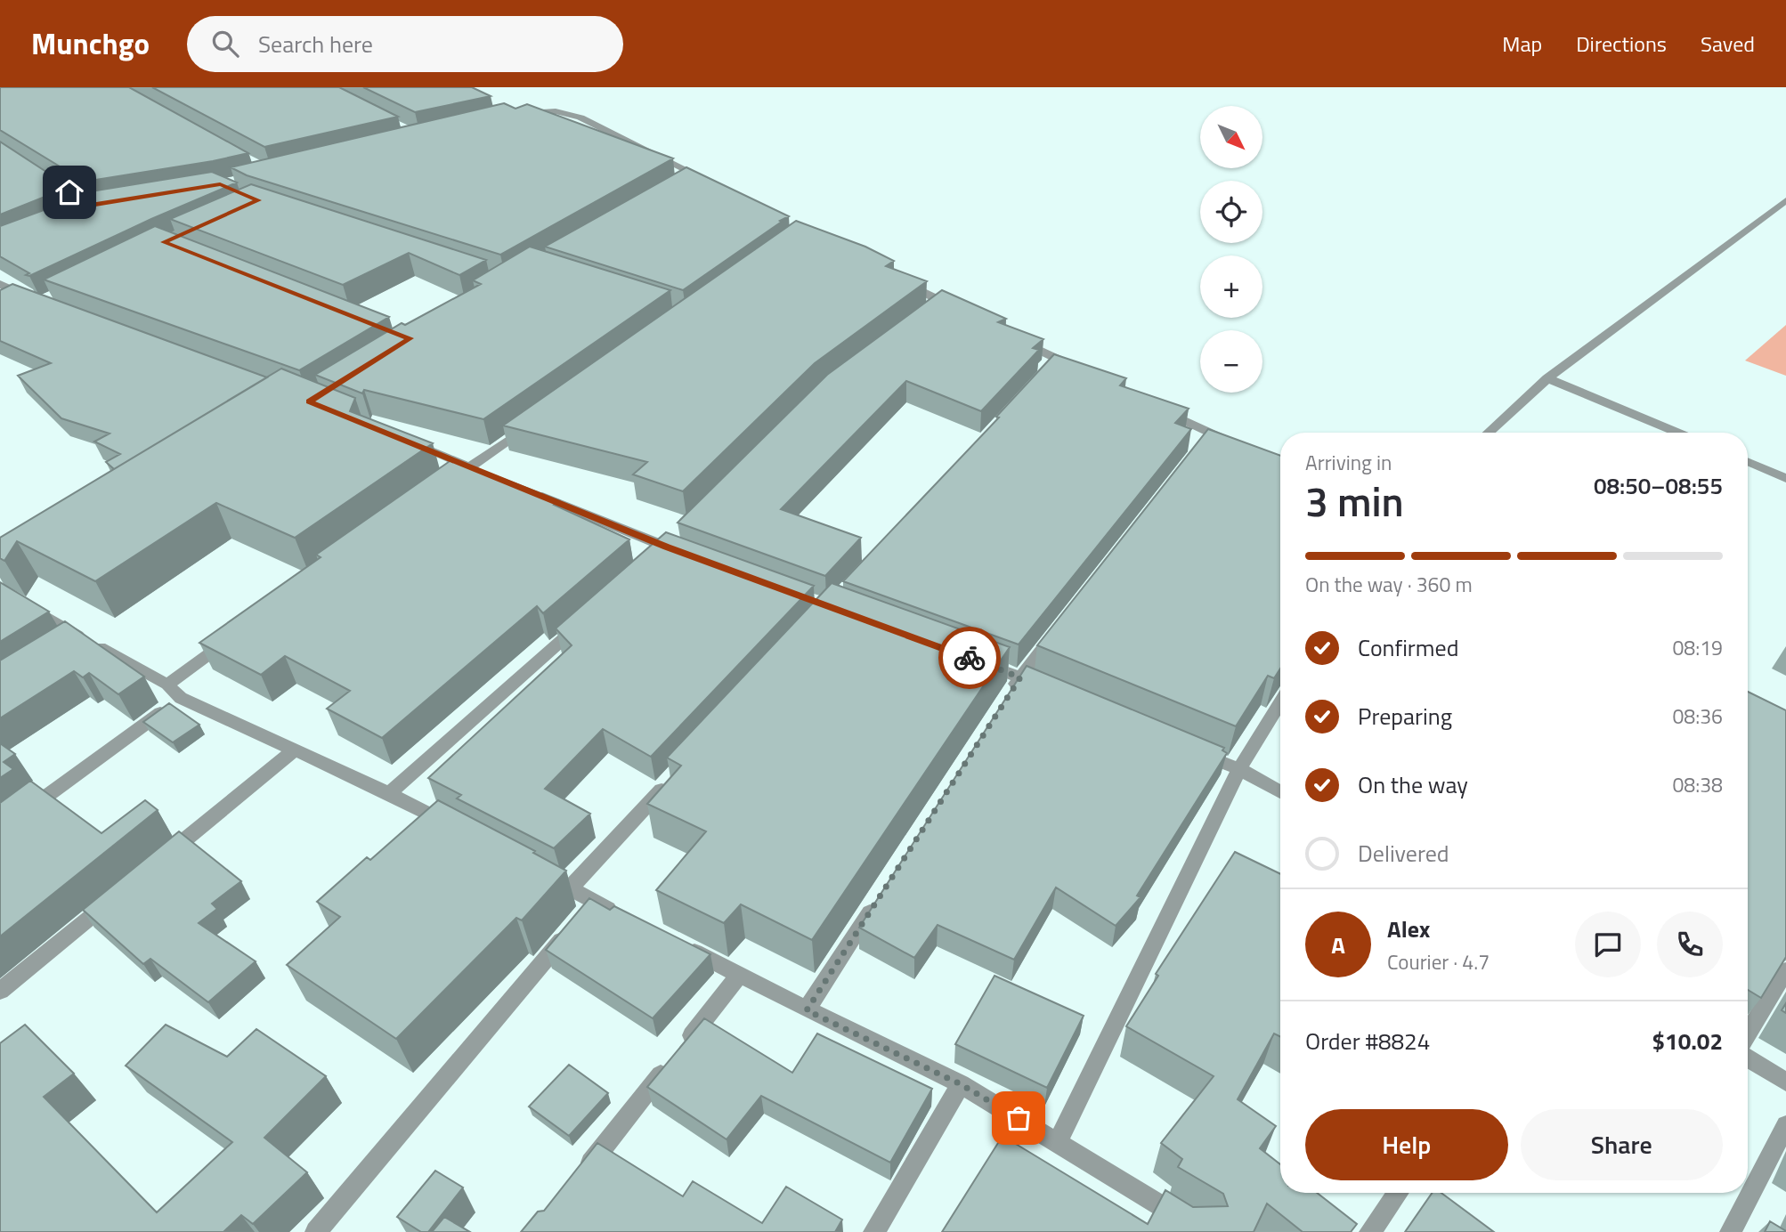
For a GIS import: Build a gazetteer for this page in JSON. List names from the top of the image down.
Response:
{
  "north": "bottom right",
  "page": {
    "header": "Munchgo",
    "search": "Search here",
    "nav": ["Map", "Directions", "Saved"],
    "map_buttons": ["+", "−"],
    "heading": ["3 min", "Arriving in", "08:50–08:55"],
    "panel": [
      "Alex",
      "Courier · 4.7",
      "Order #8824",
      "$10.02"
    ],
    "bar": "On the way · 360 m",
    "list": [
      ["Confirmed", "08:19"],
      ["Preparing", "08:36"],
      ["On the way", "08:38"],
      "Delivered"
    ],
    "round": "A",
    "buttons": ["Help", "Share"]
  }
}
